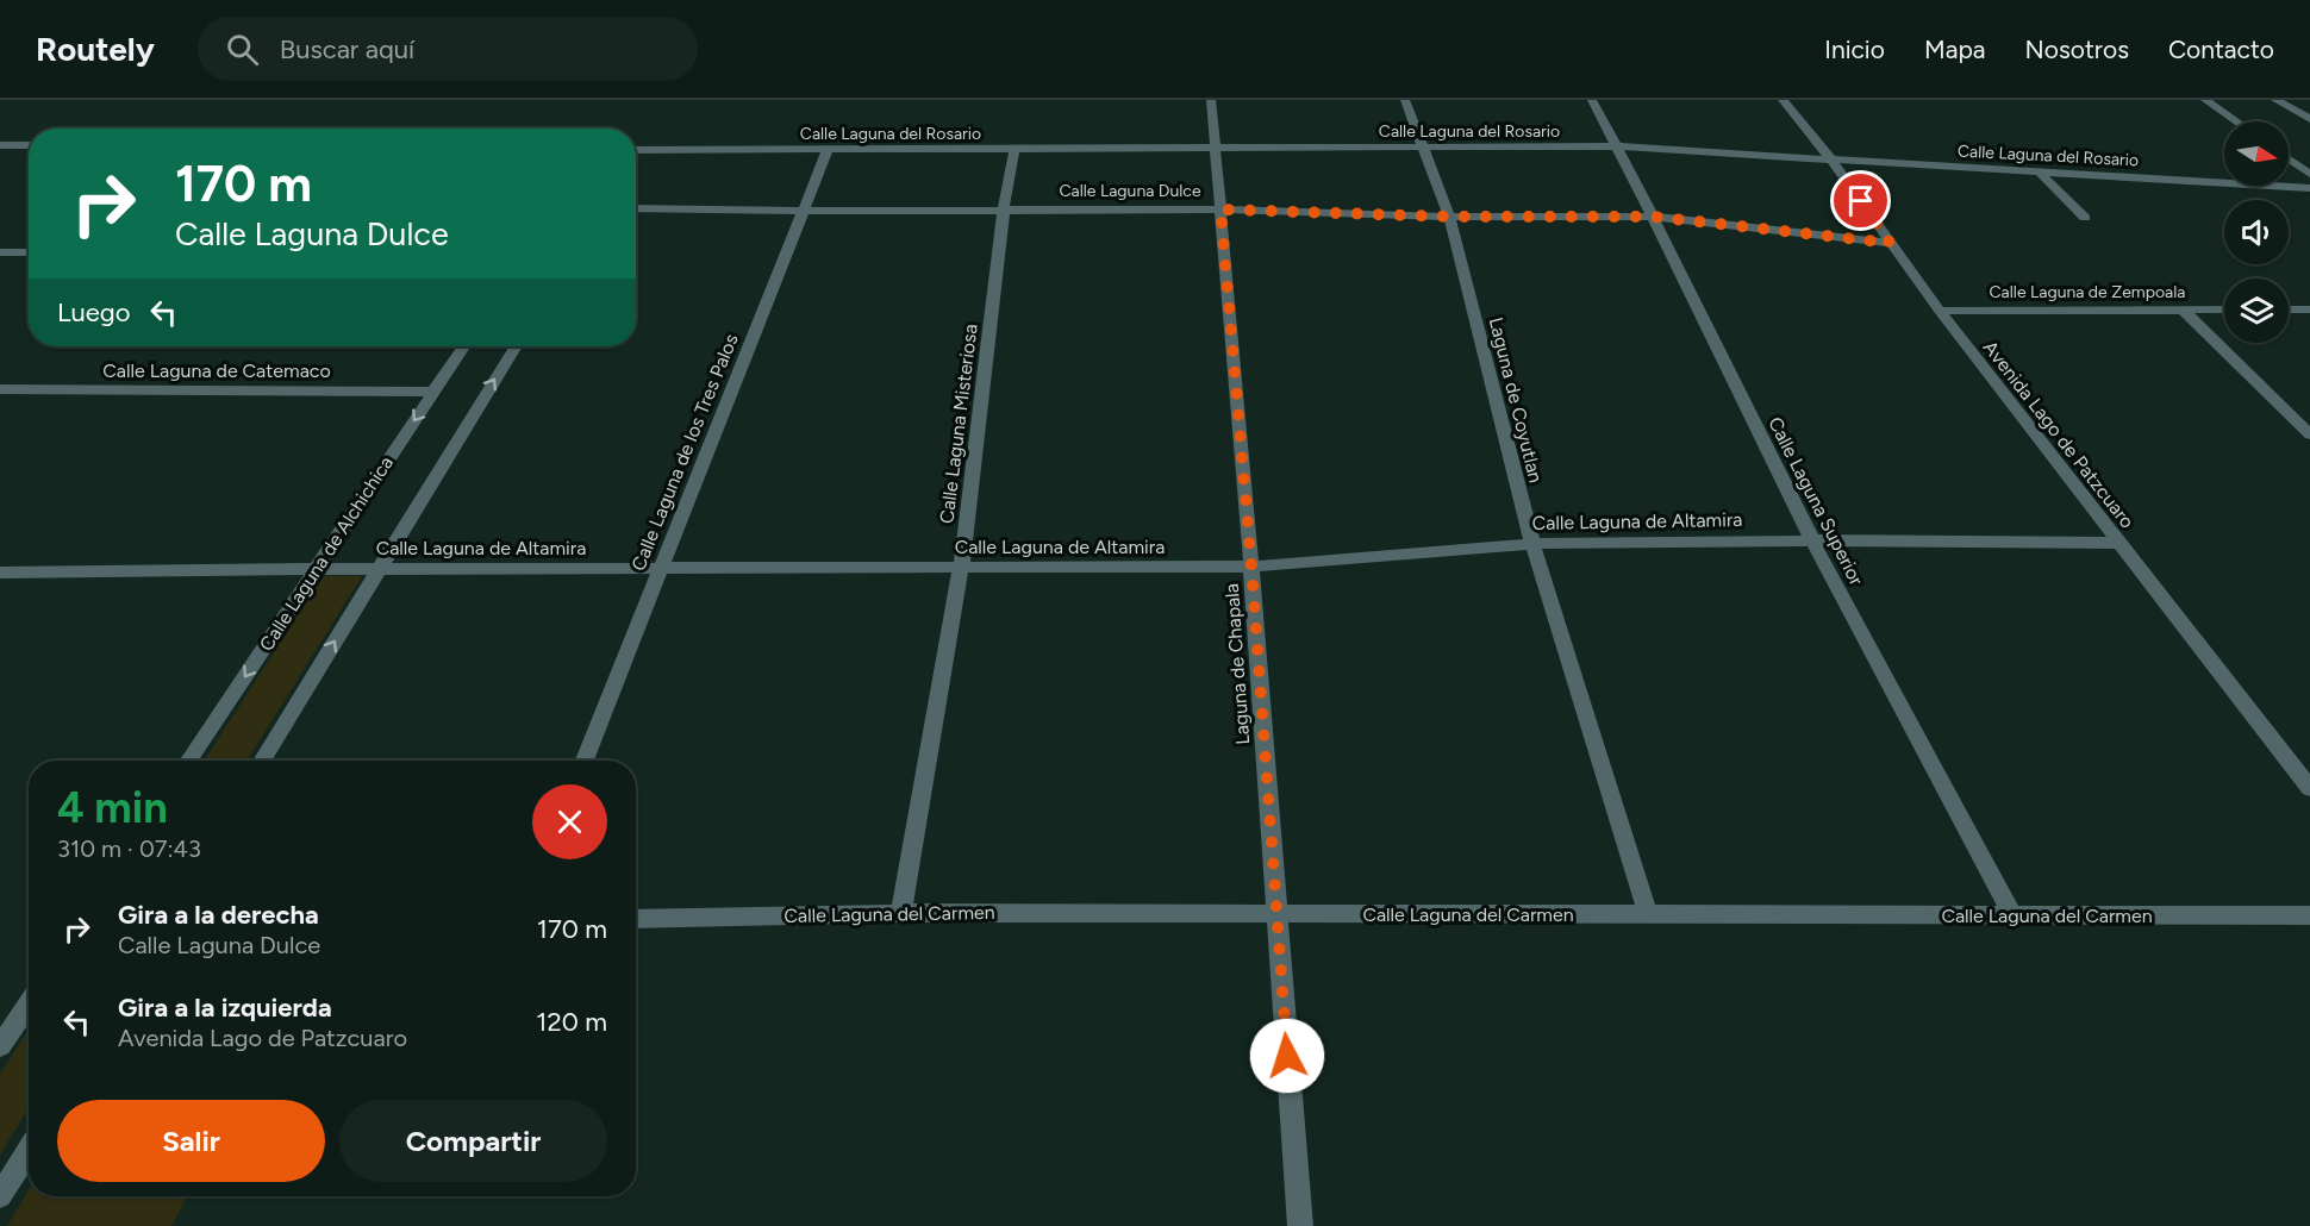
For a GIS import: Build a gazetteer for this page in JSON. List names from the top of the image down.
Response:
{
  "streets": {
    "street": [
      "Calle Laguna del Rosario",
      "Calle Laguna Dulce",
      "Calle Laguna de Zempoala",
      "Calle Laguna de Catemaco",
      "Laguna de Coyutlan",
      "Calle Laguna Misteriosa",
      "Avenida Lago de Patzcuaro",
      "Calle Laguna de los Tres Palos",
      "Calle Laguna Superior",
      "Calle Laguna de Altamira",
      "Calle Laguna de Alchichica",
      "Laguna de Chapala",
      "Calle Laguna del Carmen"
    ]
  },
  "crossings": [
    ["Calle Laguna del Rosario", "Laguna de Coyutlan"],
    ["Calle Laguna del Rosario", "Calle Laguna Misteriosa"],
    ["Calle Laguna del Rosario", "Avenida Lago de Patzcuaro"],
    ["Calle Laguna del Rosario", "Calle Laguna de los Tres Palos"],
    ["Calle Laguna del Rosario", "Calle Laguna Superior"],
    ["Calle Laguna del Rosario", "Laguna de Chapala"],
    ["Calle Laguna Dulce", "Laguna de Coyutlan"],
    ["Calle Laguna Dulce", "Calle Laguna Misteriosa"],
    ["Calle Laguna Dulce", "Avenida Lago de Patzcuaro"],
    ["Calle Laguna Dulce", "Calle Laguna de los Tres Palos"],
    ["Calle Laguna Dulce", "Calle Laguna Superior"],
    ["Calle Laguna Dulce", "Laguna de Chapala"],
    ["Calle Laguna de Zempoala", "Avenida Lago de Patzcuaro"],
    ["Calle Laguna de Catemaco", "Calle Laguna de Alchichica"],
    ["Laguna de Coyutlan", "Calle Laguna de Altamira"],
    ["Laguna de Coyutlan", "Calle Laguna del Carmen"],
    ["Calle Laguna Misteriosa", "Calle Laguna de Altamira"],
    ["Calle Laguna Misteriosa", "Calle Laguna del Carmen"],
    ["Avenida Lago de Patzcuaro", "Calle Laguna de Altamira"],
    ["Calle Laguna de los Tres Palos", "Calle Laguna de Altamira"],
    ["Calle Laguna Superior", "Calle Laguna de Altamira"],
    ["Calle Laguna Superior", "Calle Laguna del Carmen"],
    ["Calle Laguna de Altamira", "Calle Laguna de Alchichica"],
    ["Calle Laguna de Altamira", "Laguna de Chapala"],
    ["Laguna de Chapala", "Calle Laguna del Carmen"]
  ],
  "north": "right",
  "page": {
    "header": "Routely",
    "search": "Buscar aquí",
    "nav": [
      "Inicio",
      "Mapa",
      "Nosotros",
      "Contacto"
    ],
    "turn": ["170 m", "Calle Laguna Dulce"],
    "then": "Luego",
    "heading": ["4 min", "310 m · 07:43"],
    "list": [
      {
        "name": "Gira a la derecha",
        "note": "Calle Laguna Dulce",
        "value": "170 m"
      },
      {
        "name": "Gira a la izquierda",
        "note": "Avenida Lago de Patzcuaro",
        "value": "120 m"
      }
    ],
    "buttons": ["Salir", "Compartir"]
  }
}
